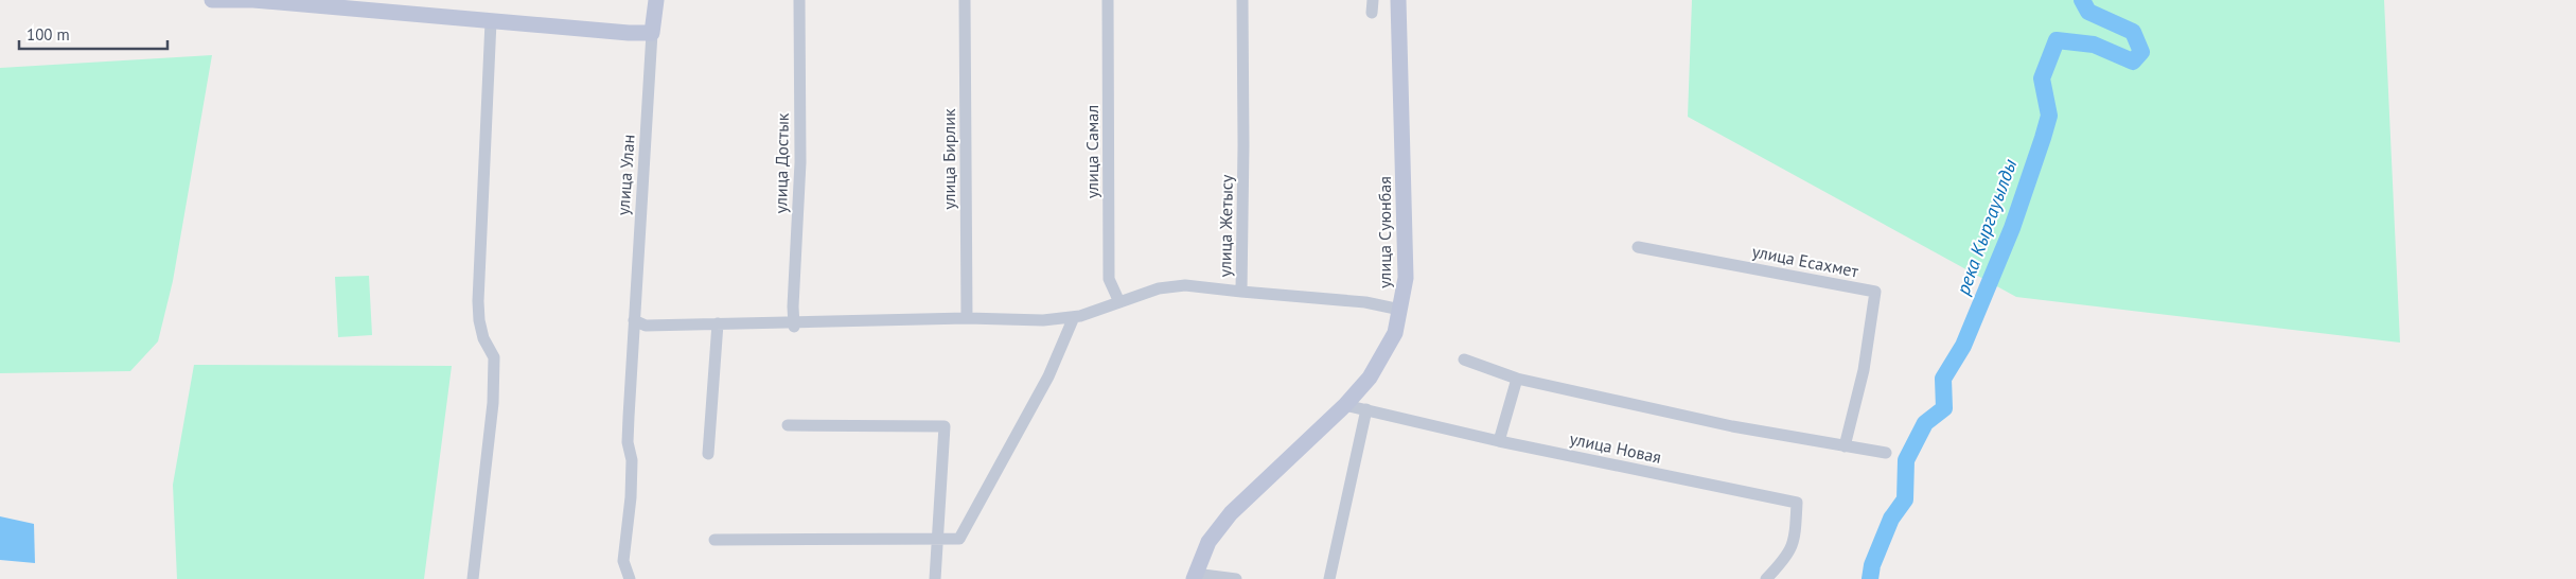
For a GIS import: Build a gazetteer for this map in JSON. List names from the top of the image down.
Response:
{
  "streets": {
    "main road": ["улица Суюнбая"],
    "street": [
      "улица Самал",
      "улица Бирлик",
      "улица Достык",
      "улица Улан",
      "улица Жетысу",
      "улица Есахмет",
      "улица Новая"
    ]
  },
  "crossings": [
    ["улица Жетысу", "улица Суюнбая"],
    ["улица Суюнбая", "улица Новая"]
  ],
  "water": ["река Кыргауылды"],
  "scale_bar": "100 m"
}
